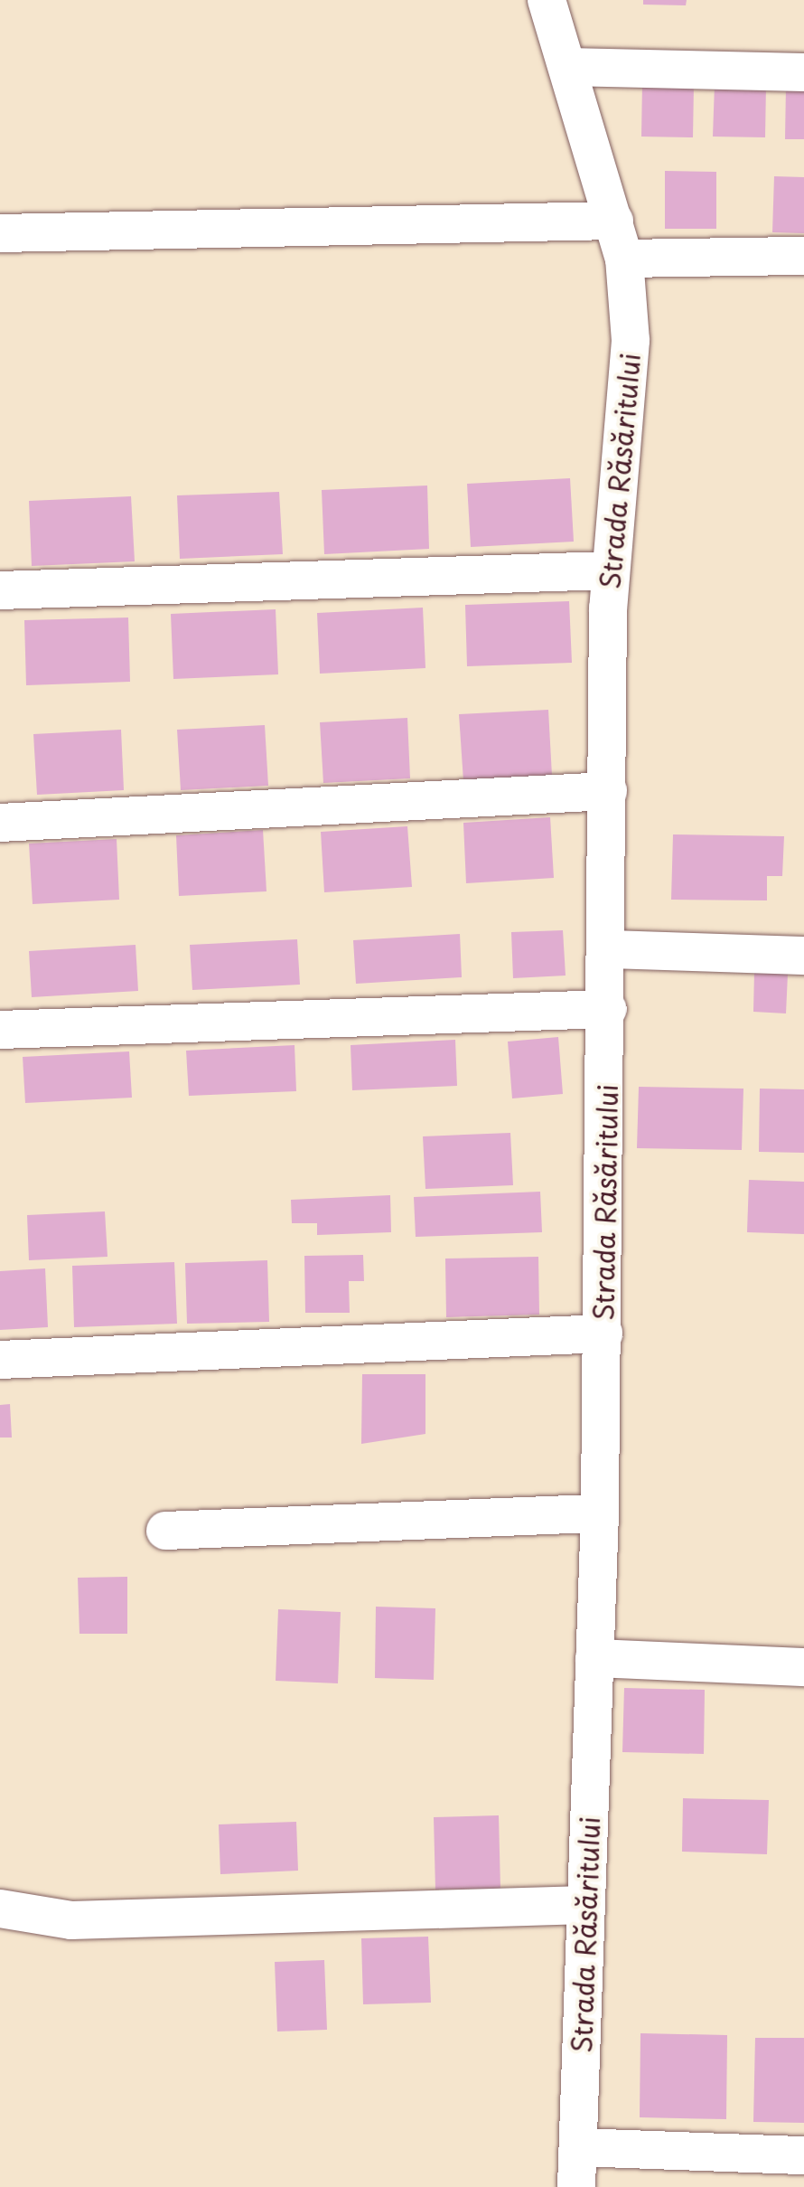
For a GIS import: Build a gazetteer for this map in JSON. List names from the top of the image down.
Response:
{
  "streets": {
    "street": ["Strada Răsăritului"]
  }
}
